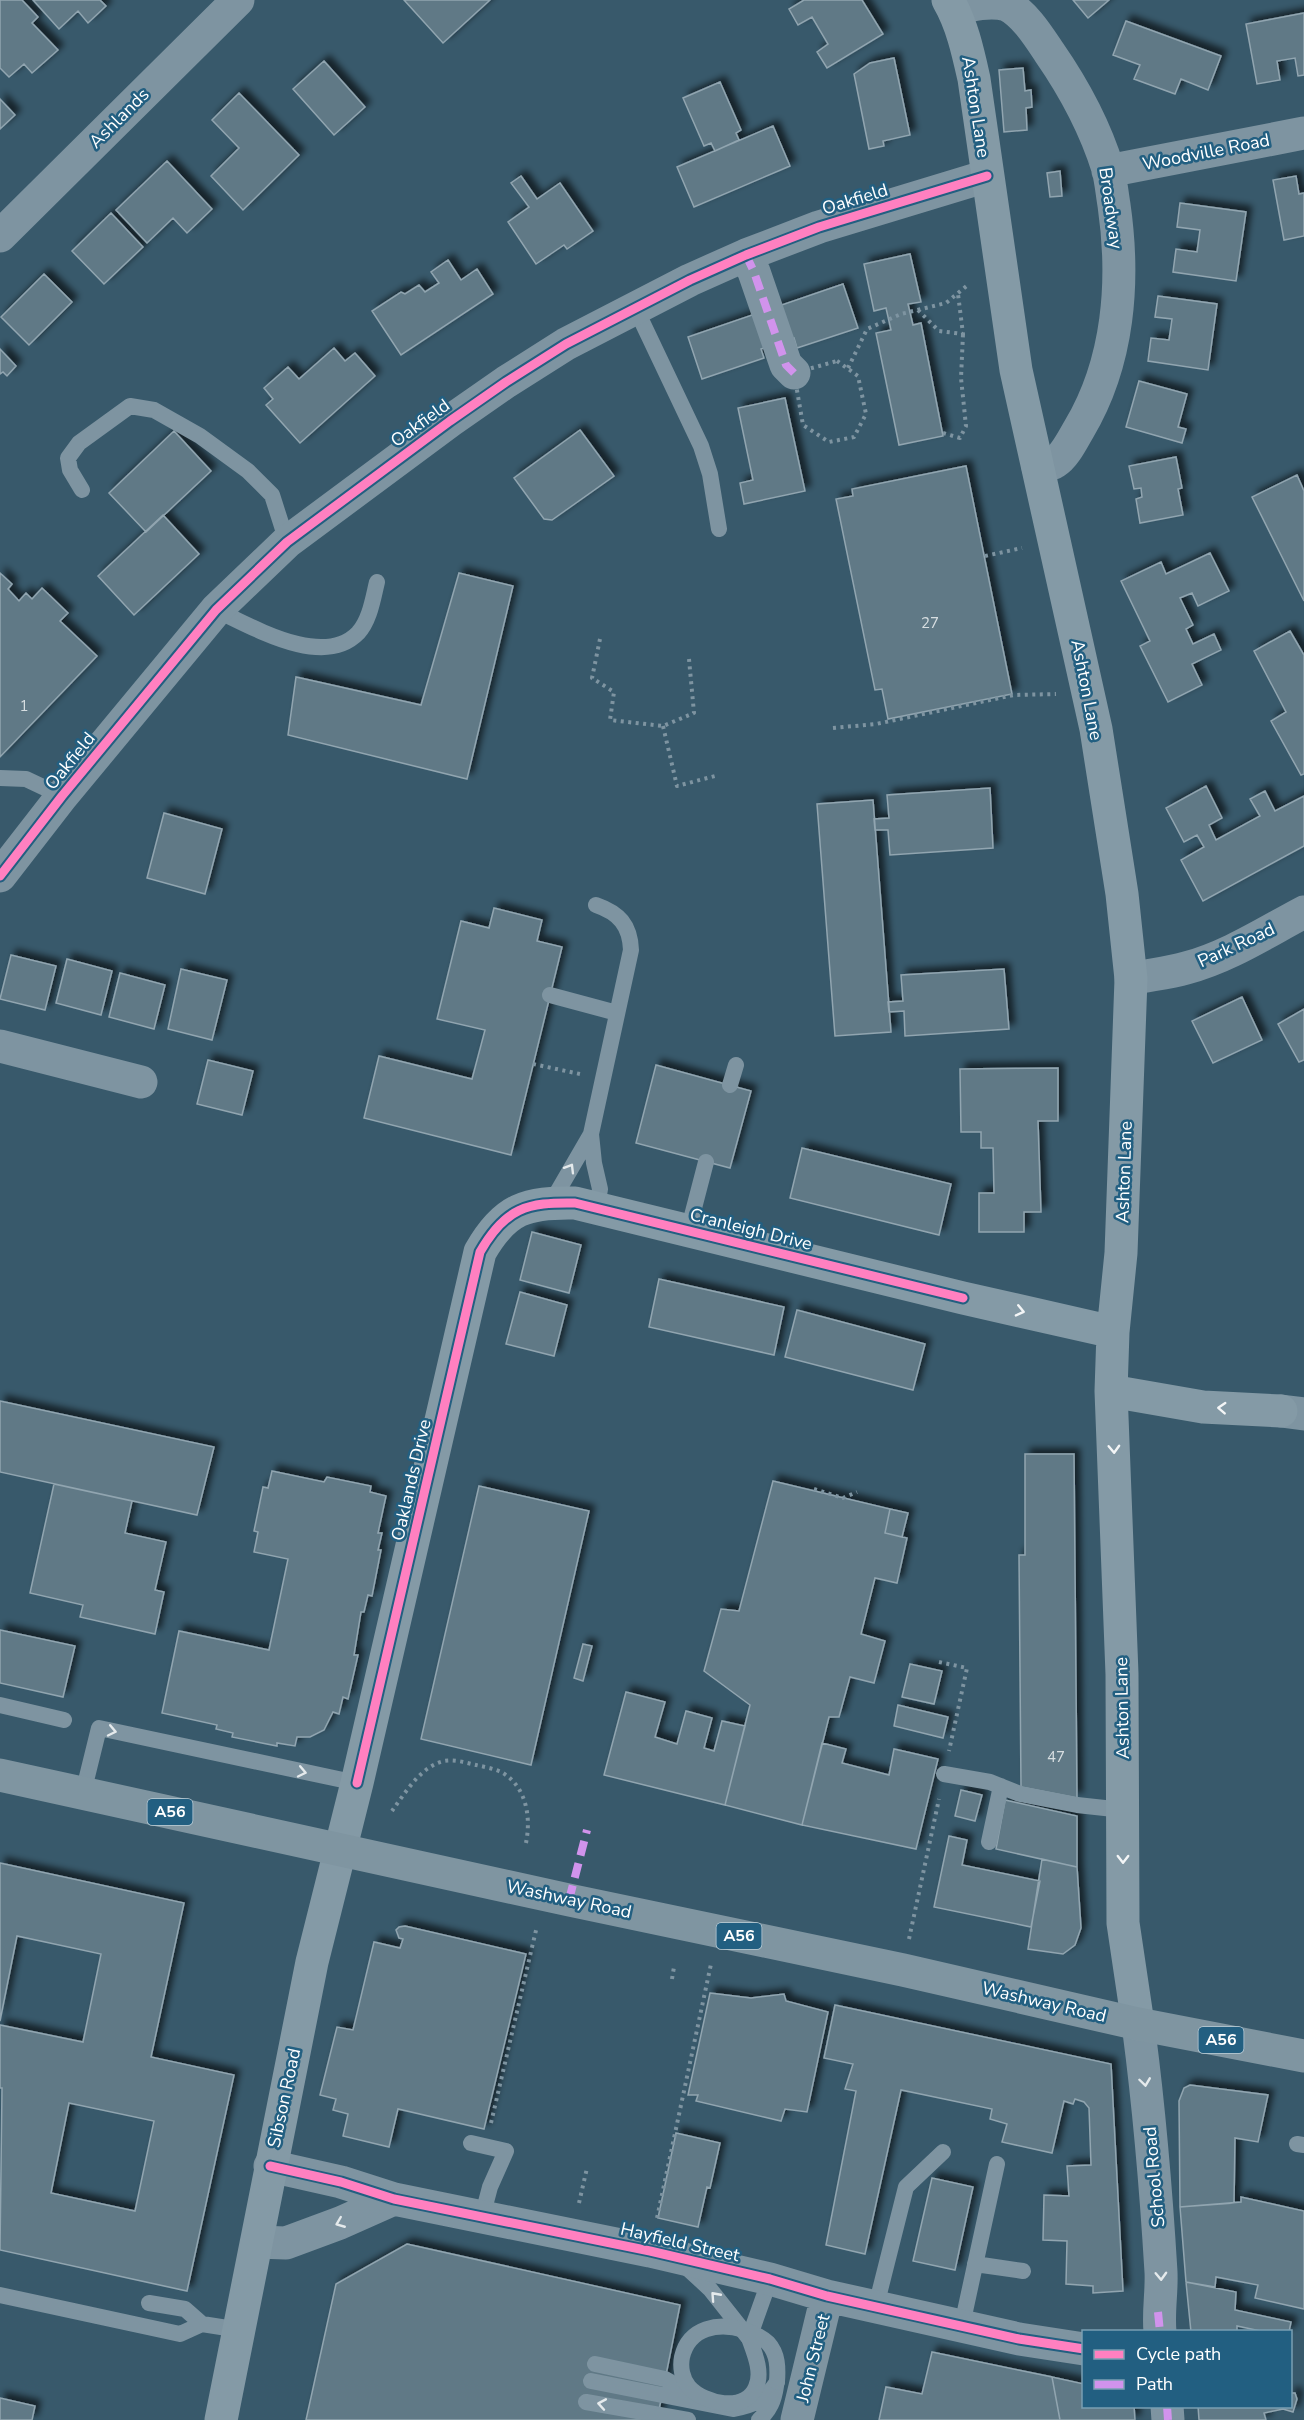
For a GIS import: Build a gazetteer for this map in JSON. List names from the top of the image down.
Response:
{
  "streets": {
    "highway": ["A56", "Washway Road"],
    "main road": [
      "Ashton Lane",
      "Cranleigh Drive",
      "Oaklands Drive",
      "Sibson Road"
    ],
    "street": [
      "Ashlands",
      "Woodville Road",
      "Oakfield",
      "Broadway",
      "Park Road",
      "School Road",
      "Hayfield Street",
      "John Street"
    ]
  },
  "crossings": [
    ["Ashton Lane", "Oakfield"],
    ["Ashton Lane", "Broadway"],
    ["Ashton Lane", "Park Road"],
    ["Ashton Lane", "Cranleigh Drive"],
    ["Ashton Lane", "A56"],
    ["Ashton Lane", "Washway Road"],
    ["Ashton Lane", "School Road"],
    ["Woodville Road", "Broadway"],
    ["Cranleigh Drive", "Oaklands Drive"],
    ["Oaklands Drive", "Washway Road"],
    ["Oaklands Drive", "Sibson Road"],
    ["A56", "Washway Road"],
    ["A56", "School Road"],
    ["Washway Road", "Sibson Road"],
    ["Washway Road", "School Road"],
    ["Sibson Road", "Hayfield Street"],
    ["Hayfield Street", "John Street"]
  ],
  "one_way": ["Cranleigh Drive", "School Road"],
  "house_numbers": ["27", "1", "47"],
  "legend": ["Cycle path", "Path"]
}
